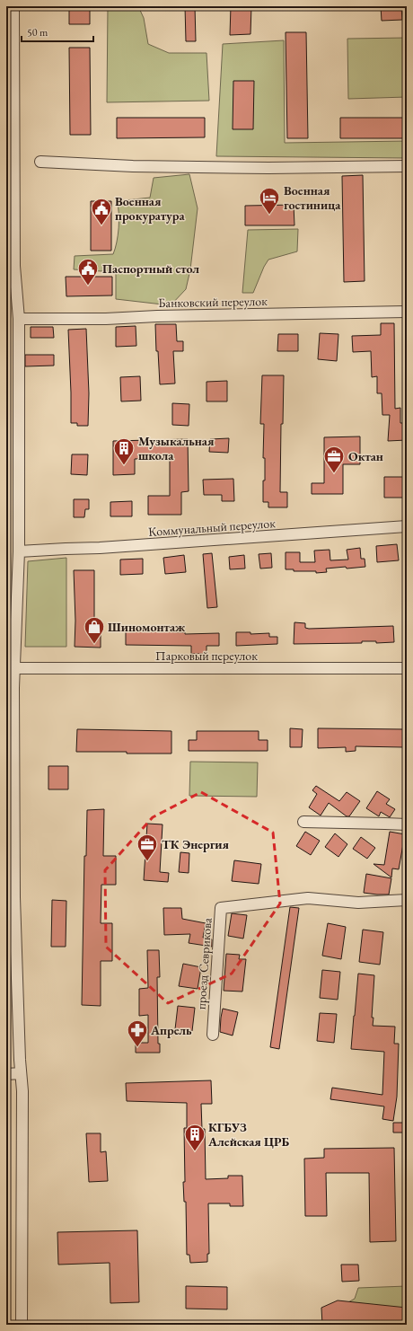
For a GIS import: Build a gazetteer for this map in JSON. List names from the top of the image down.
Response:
{
  "streets": {
    "street": [
      "Банковский переулок",
      "Коммунальный переулок",
      "Парковый переулок",
      "проезд Севрикова"
    ]
  },
  "places": {
    "hotel": ["Военная гостиница"],
    "public building": ["Военная прокуратура", "Паспортный стол"],
    "building": ["Музыкальная школа", "КГБУЗ Алейская ЦРБ"],
    "office": ["Октан", "ТК Энергия"],
    "shop": ["Шиномонтаж"],
    "pharmacy": ["Апрель"]
  },
  "scale_bar": "50 m"
}
